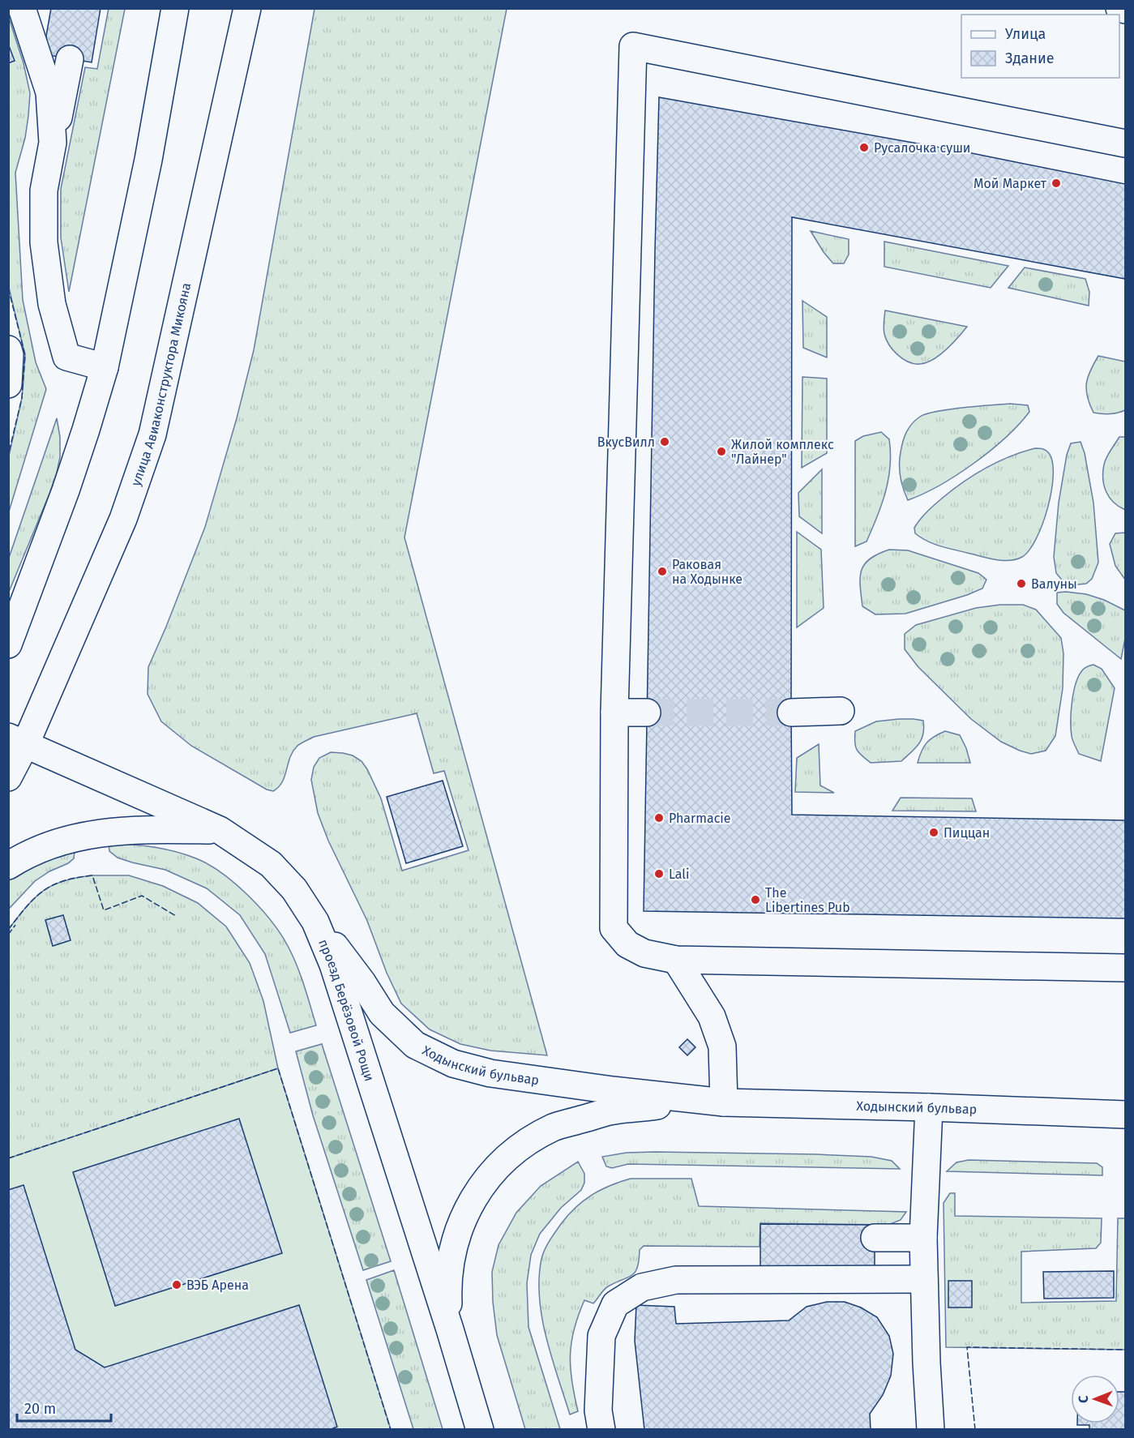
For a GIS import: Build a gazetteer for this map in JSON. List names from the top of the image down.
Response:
{
  "streets": {
    "street": ["улица Авиаконструктора Микояна", "проезд Берёзовой Рощи", "Ходынский бульвар"]
  },
  "crossings": [
    ["улица Авиаконструктора Микояна", "проезд Берёзовой Рощи"],
    ["проезд Берёзовой Рощи", "Ходынский бульвар"]
  ],
  "places": [
    "Русалочка суши",
    "Мой Маркет",
    "ВкусВилл",
    "Жилой комплекс \"Лайнер\"",
    "Раковая на Ходынке",
    "Валуны",
    "Pharmacie",
    "Пиццан",
    "Lali",
    "The Libertines Pub",
    "ВЭБ Арена"
  ],
  "legend": ["Улица", "Здание"],
  "scale_bar": "20 m",
  "north": "left"
}
